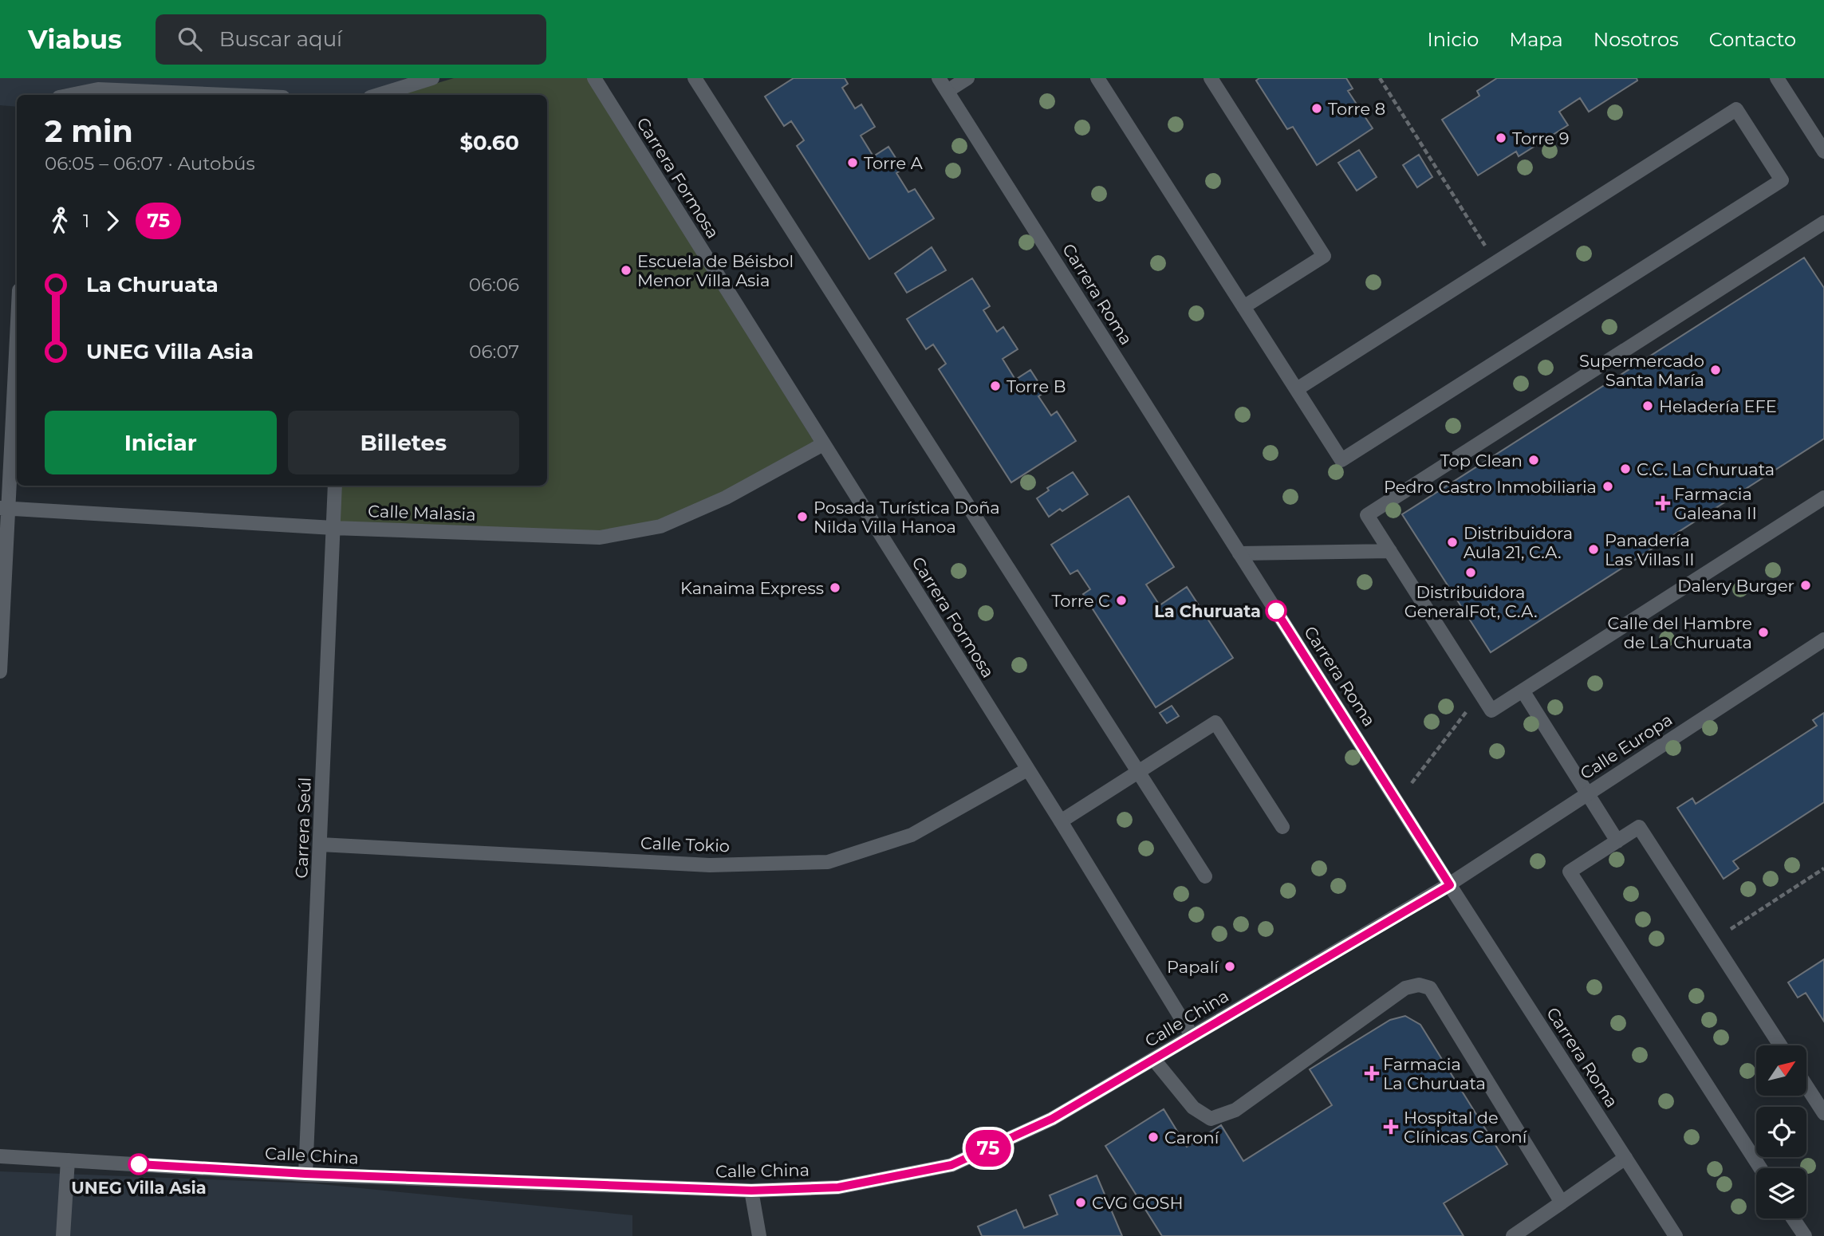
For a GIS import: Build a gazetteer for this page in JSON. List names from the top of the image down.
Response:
{
  "streets": {
    "street": [
      "Carrera Formosa",
      "Carrera Roma",
      "Calle Malasia",
      "Calle Europa",
      "Carrera Seúl",
      "Calle Tokio",
      "Calle China"
    ]
  },
  "crossings": [
    ["Carrera Formosa", "Calle Malasia"],
    ["Carrera Formosa", "Calle Tokio"],
    ["Carrera Formosa", "Calle China"],
    ["Carrera Roma", "Calle Europa"],
    ["Carrera Roma", "Calle China"],
    ["Calle Malasia", "Carrera Seúl"],
    ["Calle Europa", "Calle China"],
    ["Carrera Seúl", "Calle Tokio"],
    ["Carrera Seúl", "Calle China"]
  ],
  "places": {
    "other": [
      "Torre 8",
      "Torre 9",
      "Torre A",
      "Escuela de Béisbol Menor Villa Asia",
      "Supermercado Santa María",
      "Torre B",
      "Heladería EFE",
      "Top Clean",
      "C.C. La Churuata",
      "Pedro Castro Inmobiliaria",
      "Posada Turística Doña Nilda Villa Hanoa",
      "Distribuidora Aula 21, C.A.",
      "Panadería Las Villas II",
      "Distribuidora GeneralFot, C.A.",
      "Dalery Burger",
      "Kanaima Express",
      "Torre C",
      "La Churuata",
      "Calle del Hambre de La Churuata",
      "Papalí",
      "Caroní",
      "UNEG Villa Asia",
      "CVG GOSH"
    ],
    "health": ["Farmacia Galeana II", "Farmacia La Churuata", "Hospital de Clínicas Caroní"]
  },
  "lines": ["bus line 75"],
  "north": "top right",
  "page": {
    "header": "Viabus",
    "search": "Buscar aquí",
    "nav": [
      "Inicio",
      "Mapa",
      "Nosotros",
      "Contacto"
    ],
    "on_map": "75",
    "heading": ["2 min", "06:05 – 06:07 · Autobús", "$0.60"],
    "legs": ["1", "75"],
    "list": [
      {
        "name": "La Churuata",
        "value": "06:06"
      },
      {
        "name": "UNEG Villa Asia",
        "value": "06:07"
      }
    ],
    "buttons": ["Iniciar", "Billetes"]
  }
}
